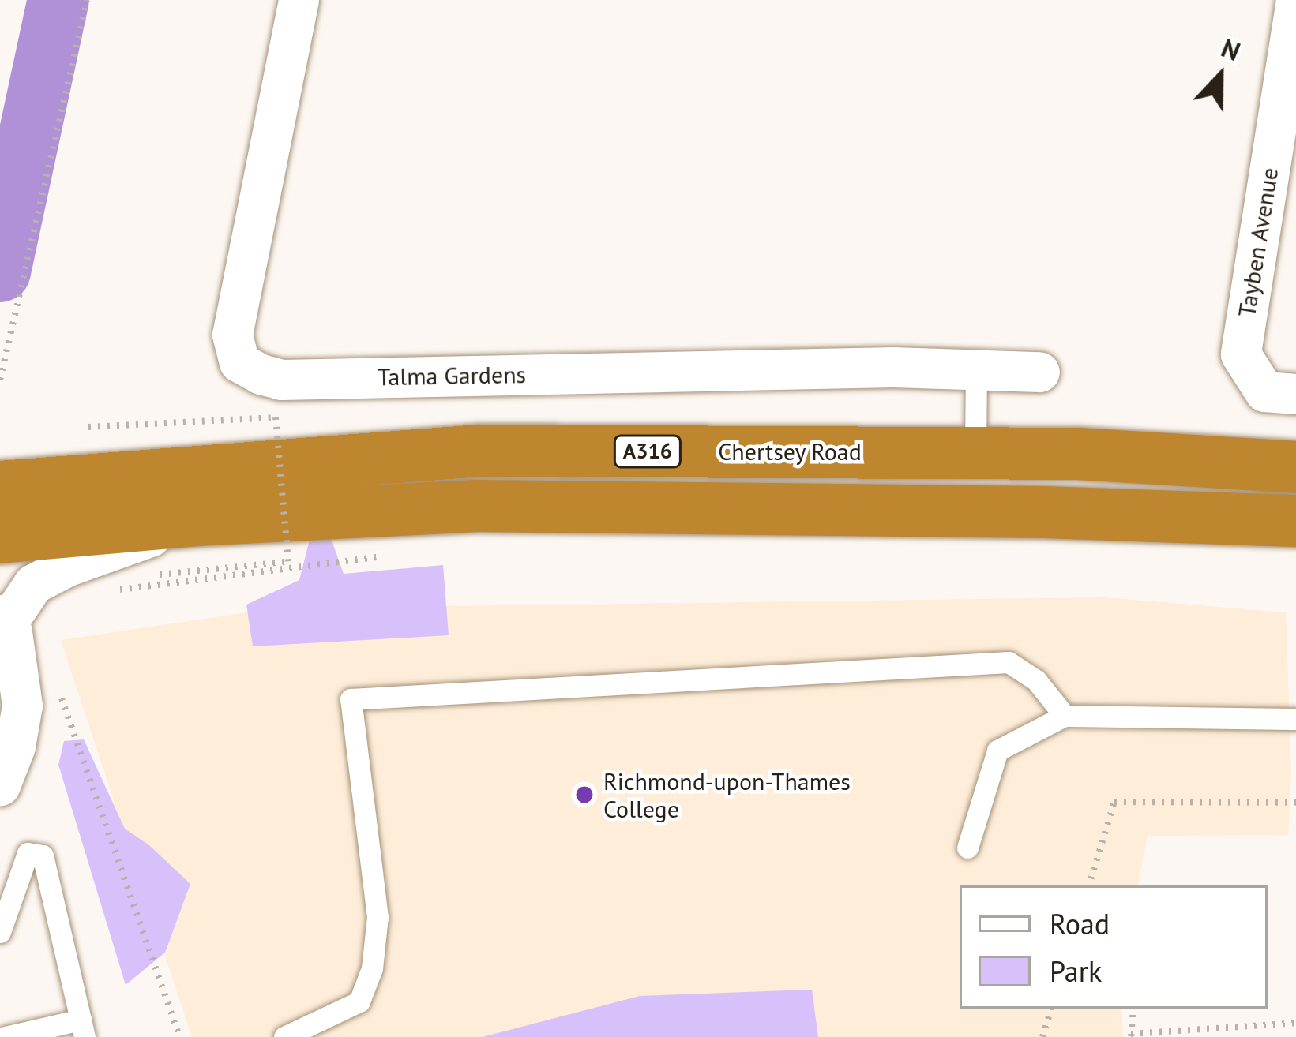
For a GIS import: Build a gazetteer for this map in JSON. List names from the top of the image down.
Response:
{
  "streets": {
    "highway": ["A316", "Chertsey Road"],
    "street": ["Tayben Avenue", "Talma Gardens"]
  },
  "places": ["Richmond-upon-Thames College"],
  "legend": ["Road", "Park"],
  "north": "top"
}
